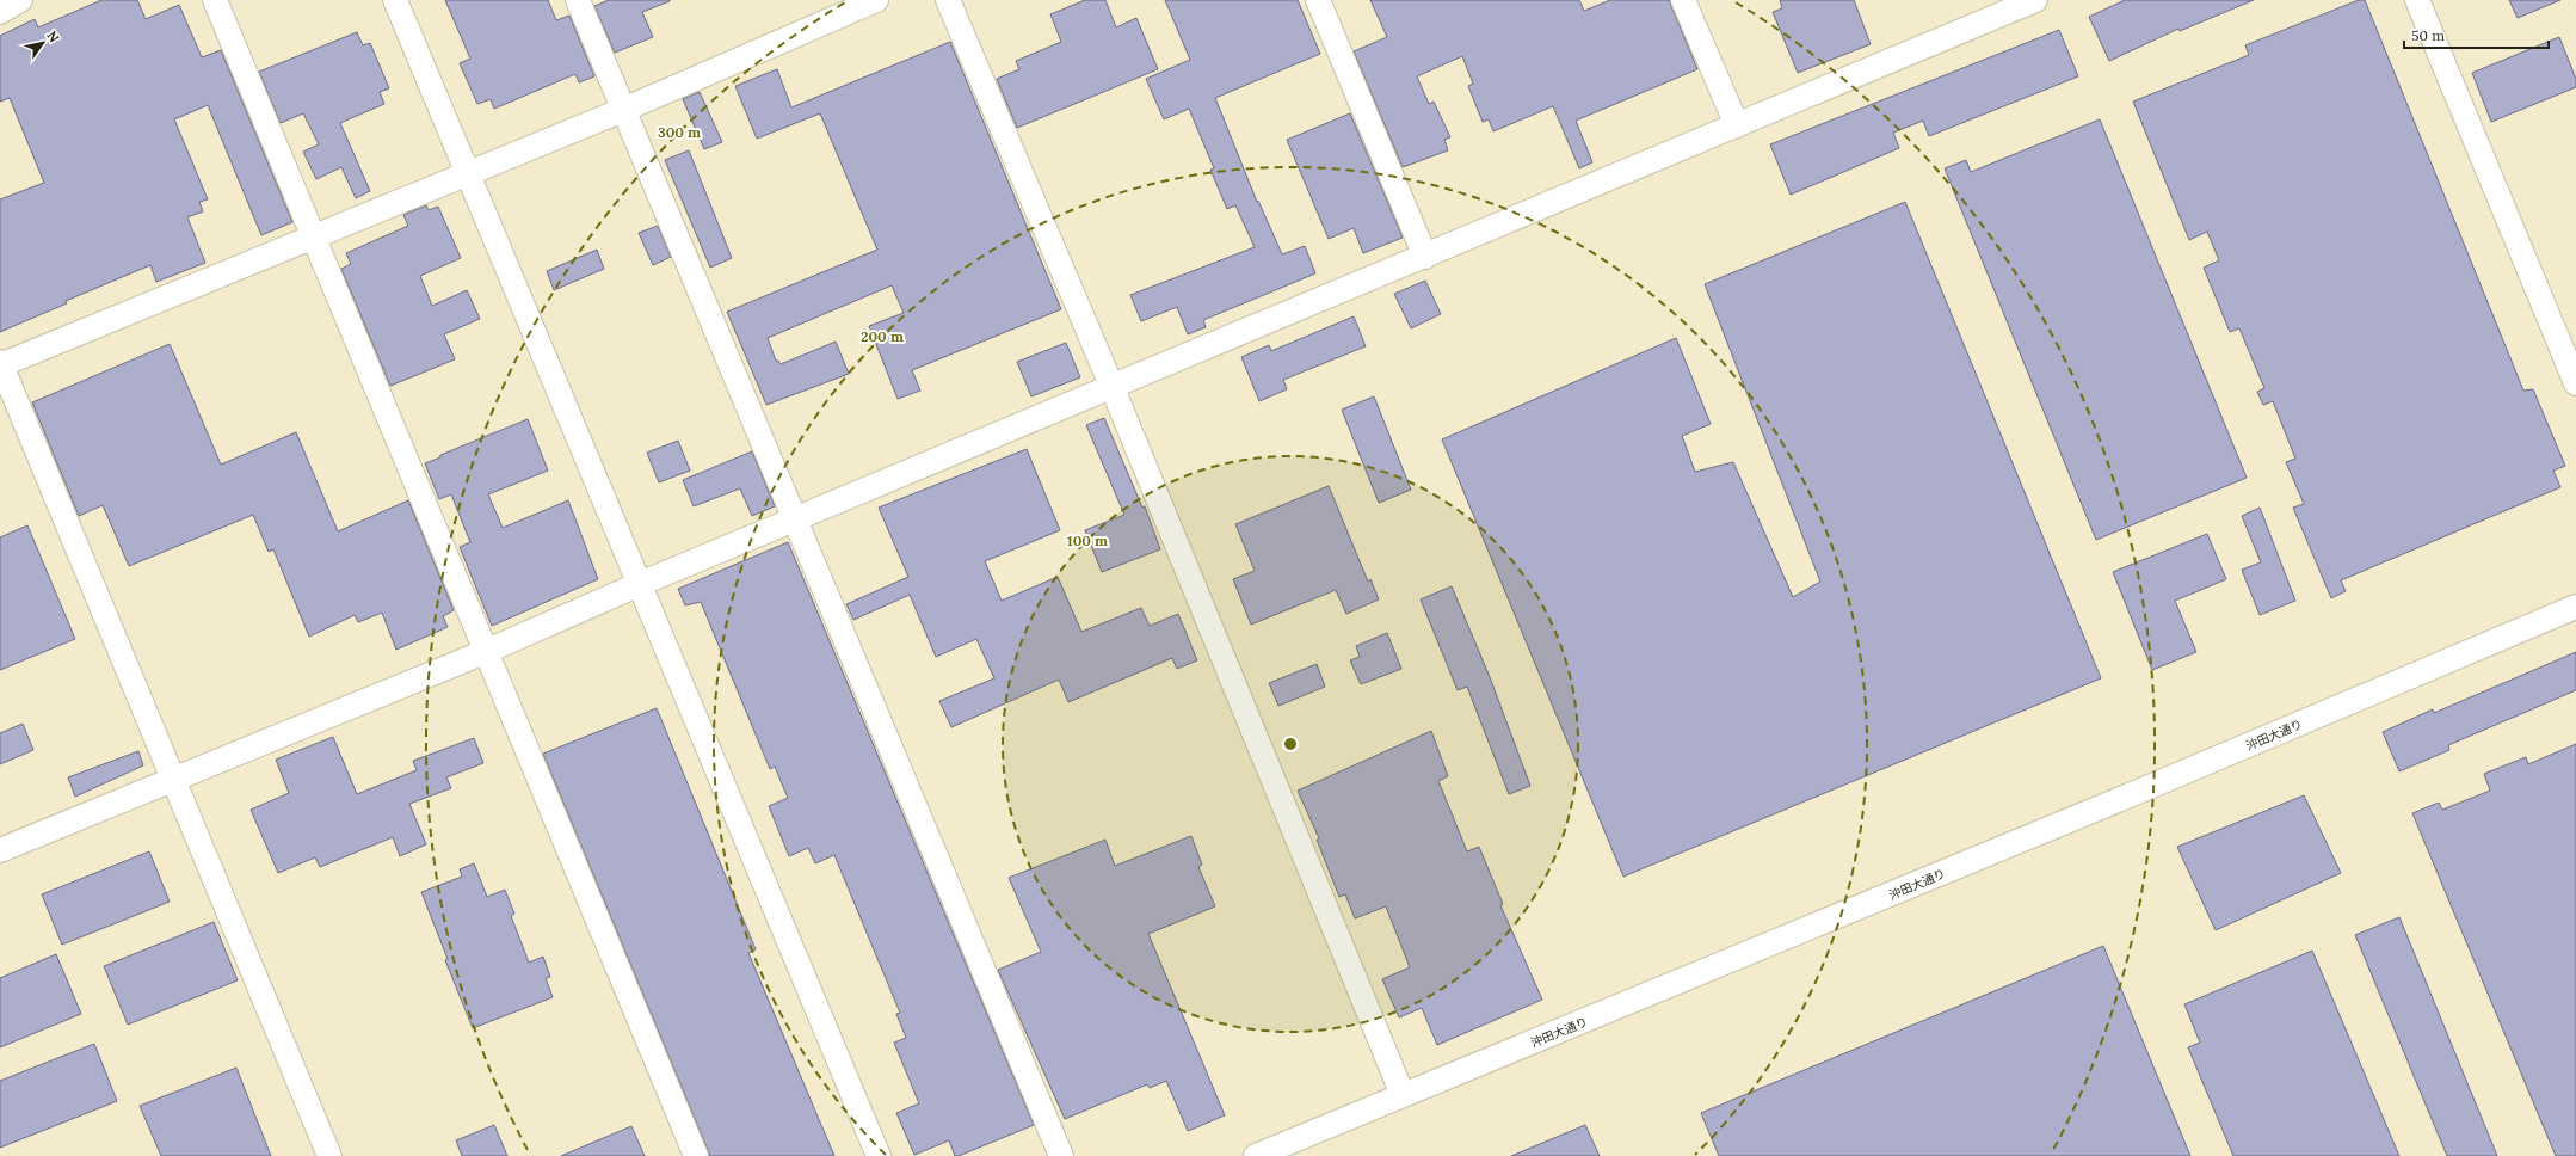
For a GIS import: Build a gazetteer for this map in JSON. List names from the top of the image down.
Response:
{
  "streets": {
    "street": ["沖田大通り"]
  },
  "scale_bar": "50 m",
  "north": "top right",
  "rings": ["300 m", "200 m", "100 m"]
}
